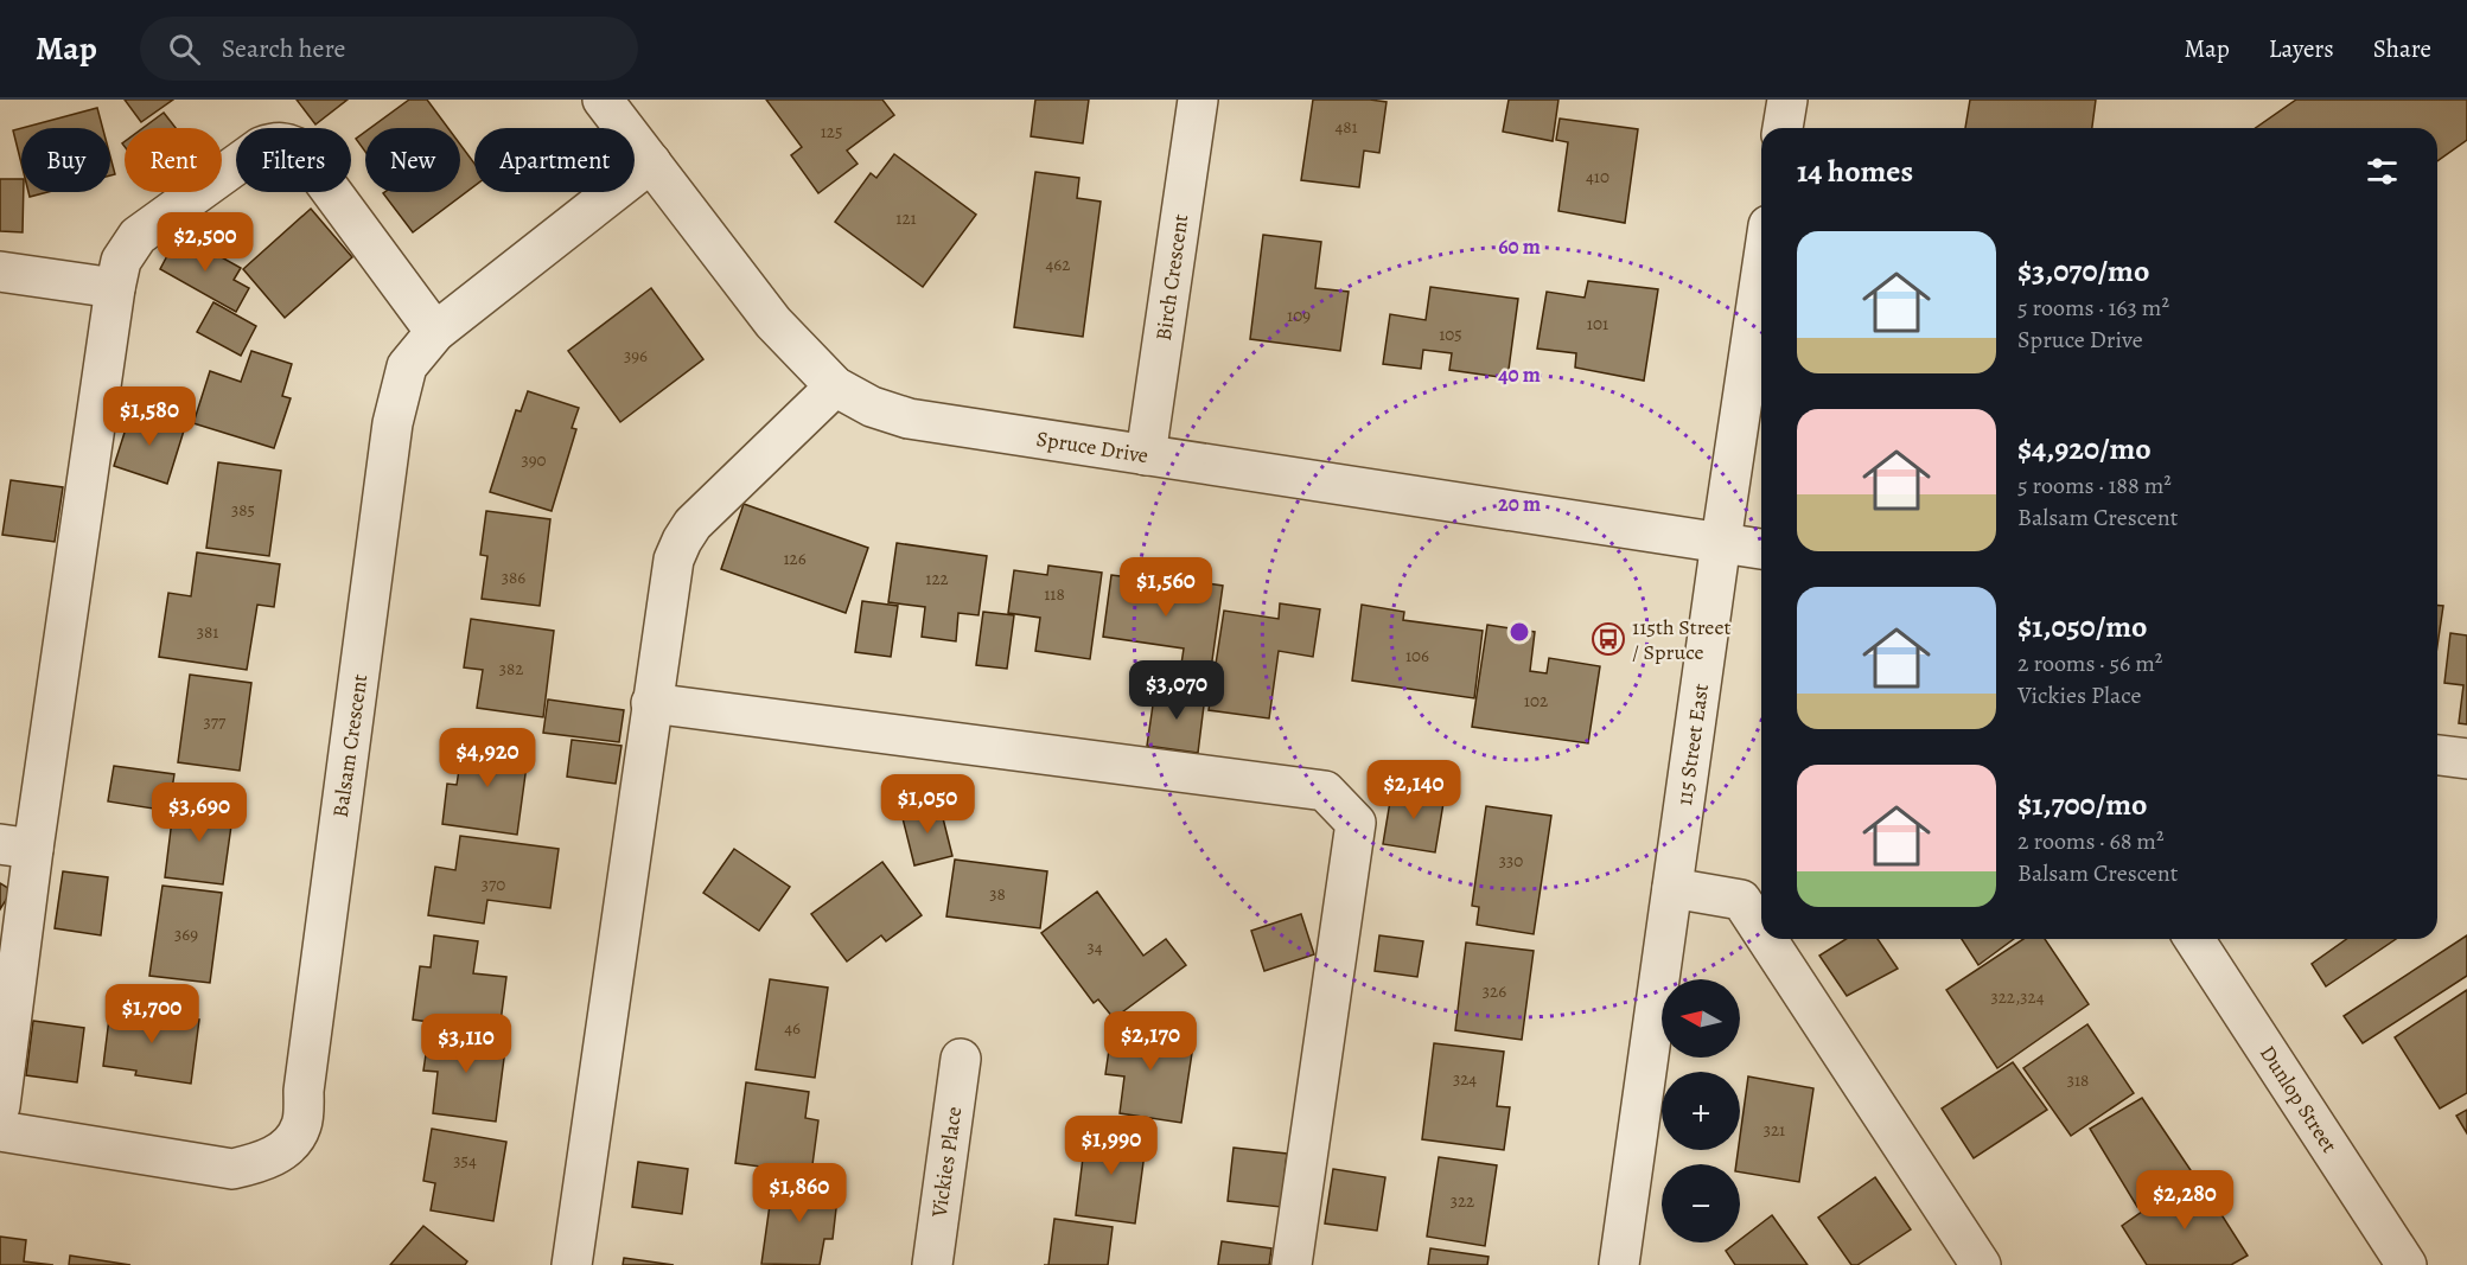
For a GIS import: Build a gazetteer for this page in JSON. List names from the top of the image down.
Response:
{
  "streets": {
    "street": [
      "Birch Crescent",
      "Spruce Drive",
      "115 Street East",
      "Balsam Crescent",
      "Dunlop Street",
      "Vickies Place"
    ]
  },
  "crossings": [
    ["Birch Crescent", "Spruce Drive"],
    ["Spruce Drive", "115 Street East"],
    ["Spruce Drive", "Balsam Crescent"]
  ],
  "places": {
    "bus stop": ["115th Street / Spruce"]
  },
  "house_numbers": [
    "481",
    "125",
    "410",
    "121",
    "462",
    "109",
    "101",
    "105",
    "396",
    "390",
    "385",
    "126",
    "386",
    "122",
    "118",
    "381",
    "106",
    "382",
    "102",
    "377",
    "330",
    "370",
    "38",
    "369",
    "34",
    "326",
    "322,324",
    "46",
    "324",
    "318",
    "321",
    "354",
    "322"
  ],
  "north": "left",
  "page": {
    "header": "Map",
    "search": "Search here",
    "nav": ["Map", "Layers", "Share"],
    "chip": [
      "Buy",
      "Rent",
      "Filters",
      "New",
      "Apartment"
    ],
    "heading": "14 homes",
    "price": [
      "$2,500",
      "$1,580",
      "$1,560",
      "$3,070",
      "$4,920",
      "$2,140",
      "$1,050",
      "$3,690",
      "$1,700",
      "$2,170",
      "$3,110",
      "$1,990",
      "$1,860",
      "$2,280"
    ],
    "list": [
      {
        "name": "$3,070/mo",
        "note": "5 rooms · 163 m² · Spruce Drive"
      },
      {
        "name": "$4,920/mo",
        "note": "5 rooms · 188 m² · Balsam Crescent"
      },
      {
        "name": "$1,050/mo",
        "note": "2 rooms · 56 m² · Vickies Place"
      },
      {
        "name": "$1,700/mo",
        "note": "2 rooms · 68 m² · Balsam Crescent"
      }
    ],
    "map_buttons": ["+", "−"]
  },
  "rings": ["60 m", "40 m", "20 m"]
}
